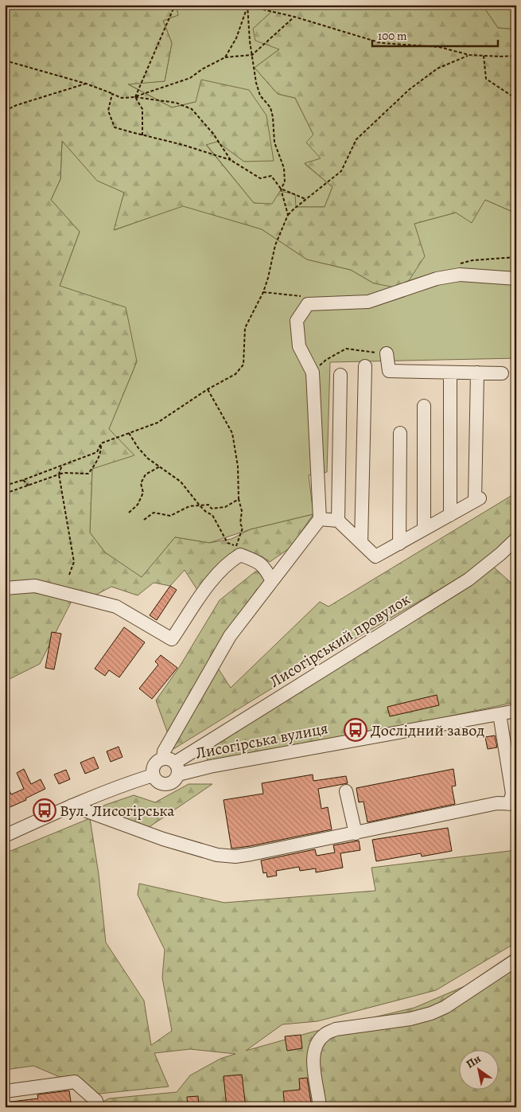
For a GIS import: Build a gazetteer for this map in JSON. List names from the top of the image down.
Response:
{
  "streets": {
    "street": ["Лисогірський провулок", "Лисогірська вулиця"]
  },
  "crossings": [
    ["Лисогірський провулок", "Лисогірська вулиця"]
  ],
  "places": {
    "bus stop": ["Дослідний завод", "Вул. Лисогірська"]
  },
  "scale_bar": "100 m",
  "north": "top left"
}
